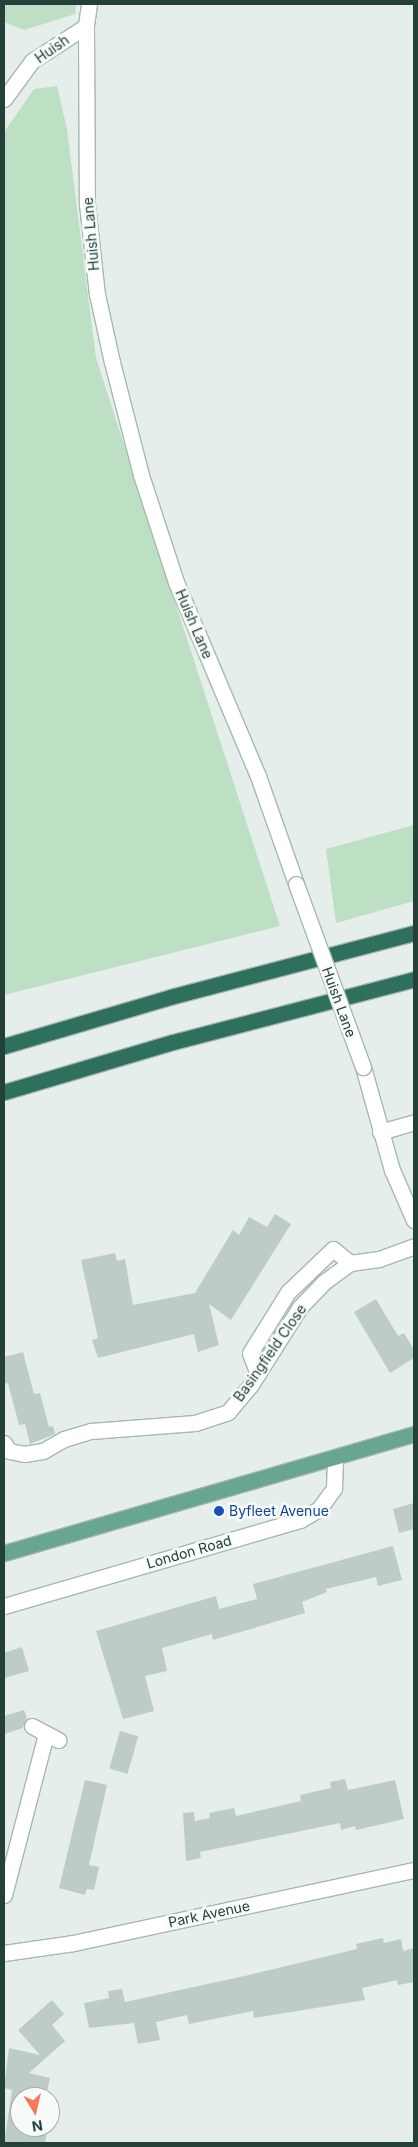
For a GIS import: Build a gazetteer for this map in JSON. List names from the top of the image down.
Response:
{
  "streets": {
    "street": [
      "Huish",
      "Huish Lane",
      "Basingfield Close",
      "London Road",
      "Park Avenue"
    ]
  },
  "crossings": [
    ["Huish", "Huish Lane"]
  ],
  "places": ["Byfleet Avenue"],
  "north": "bottom"
}
